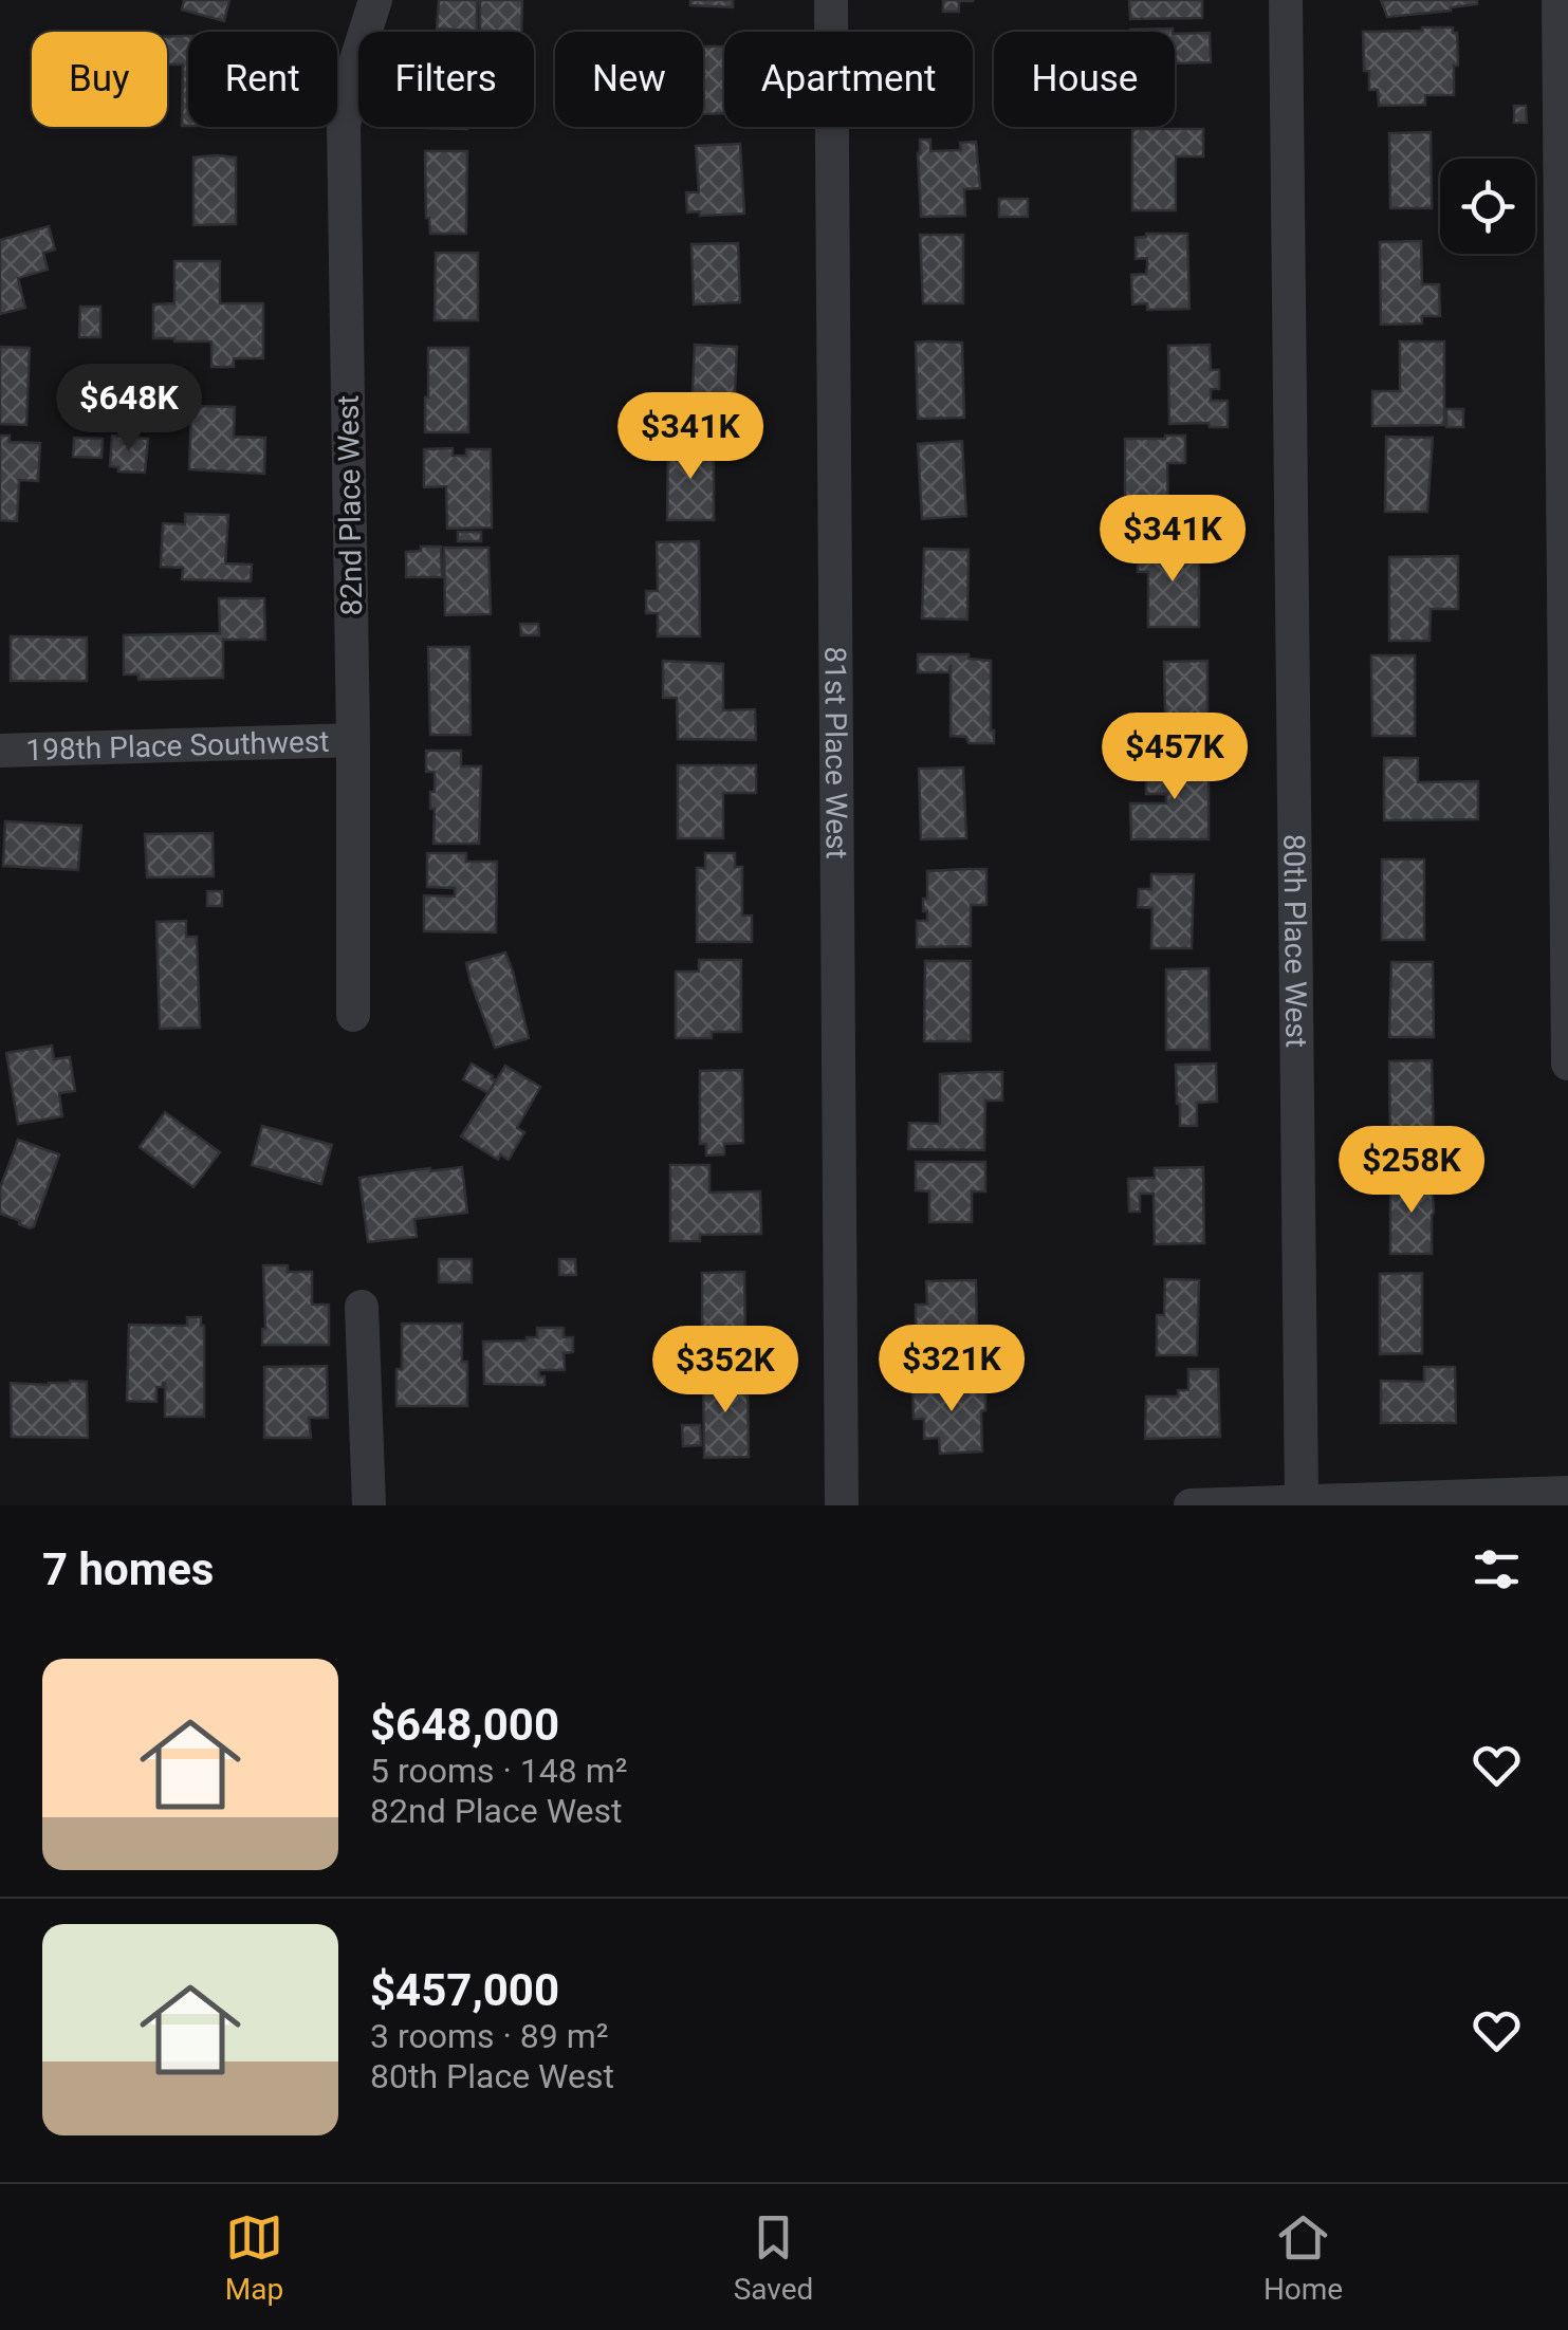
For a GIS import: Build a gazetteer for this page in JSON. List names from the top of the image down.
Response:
{
  "streets": {
    "street": [
      "82nd Place West",
      "198th Place Southwest",
      "81st Place West",
      "80th Place West"
    ]
  },
  "crossings": [
    ["82nd Place West", "198th Place Southwest"]
  ],
  "page": {
    "chip": [
      "Buy",
      "Rent",
      "Filters",
      "New",
      "Apartment",
      "House"
    ],
    "price": [
      "$648K",
      "$341K",
      "$341K",
      "$457K",
      "$258K",
      "$321K",
      "$352K"
    ],
    "heading": "7 homes",
    "list": [
      {
        "name": "$648,000",
        "note": "5 rooms · 148 m² · 82nd Place West"
      },
      {
        "name": "$457,000",
        "note": "3 rooms · 89 m² · 80th Place West"
      }
    ],
    "tabs": ["Map", "Saved", "Home"]
  }
}
